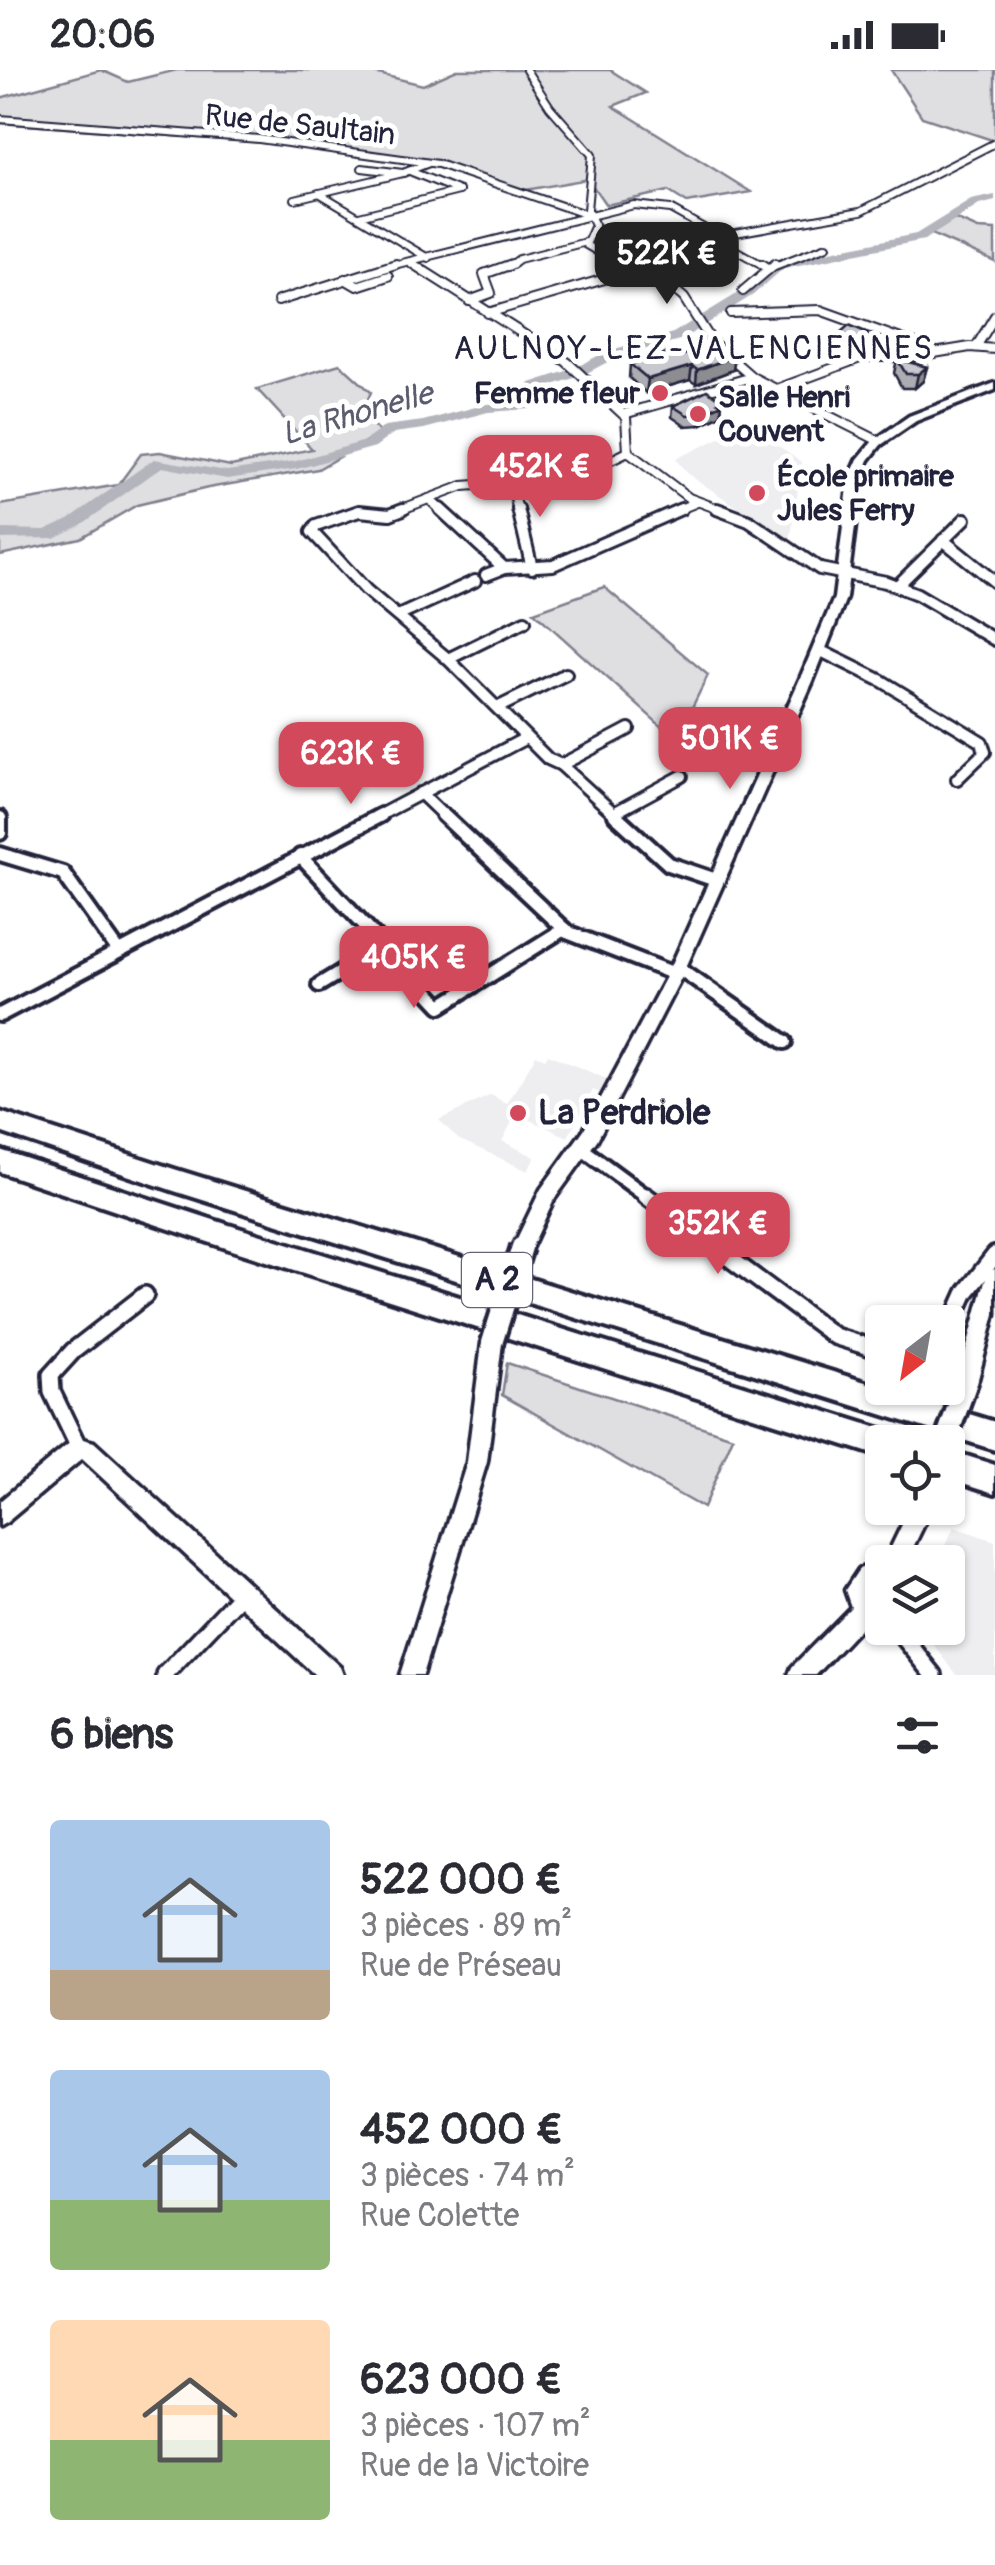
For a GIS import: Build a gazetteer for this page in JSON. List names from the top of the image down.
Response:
{
  "streets": {
    "highway": ["A 2"],
    "street": ["Rue de Saultain"]
  },
  "districts": ["AULNOY-LEZ-VALENCIENNES"],
  "water": ["La Rhonelle"],
  "places": [
    "Femme fleur",
    "Salle Henri Couvent",
    "École primaire Jules Ferry",
    "La Perdriole"
  ],
  "north": "bottom left",
  "page": {
    "status": "20:06",
    "price": [
      "522K €",
      "452K €",
      "501K €",
      "623K €",
      "405K €",
      "352K €"
    ],
    "heading": "6 biens",
    "list": [
      {
        "name": "522 000 €",
        "note": "3 pièces · 89 m² · Rue de Préseau"
      },
      {
        "name": "452 000 €",
        "note": "3 pièces · 74 m² · Rue Colette"
      },
      {
        "name": "623 000 €",
        "note": "3 pièces · 107 m² · Rue de la Victoire"
      }
    ]
  }
}
